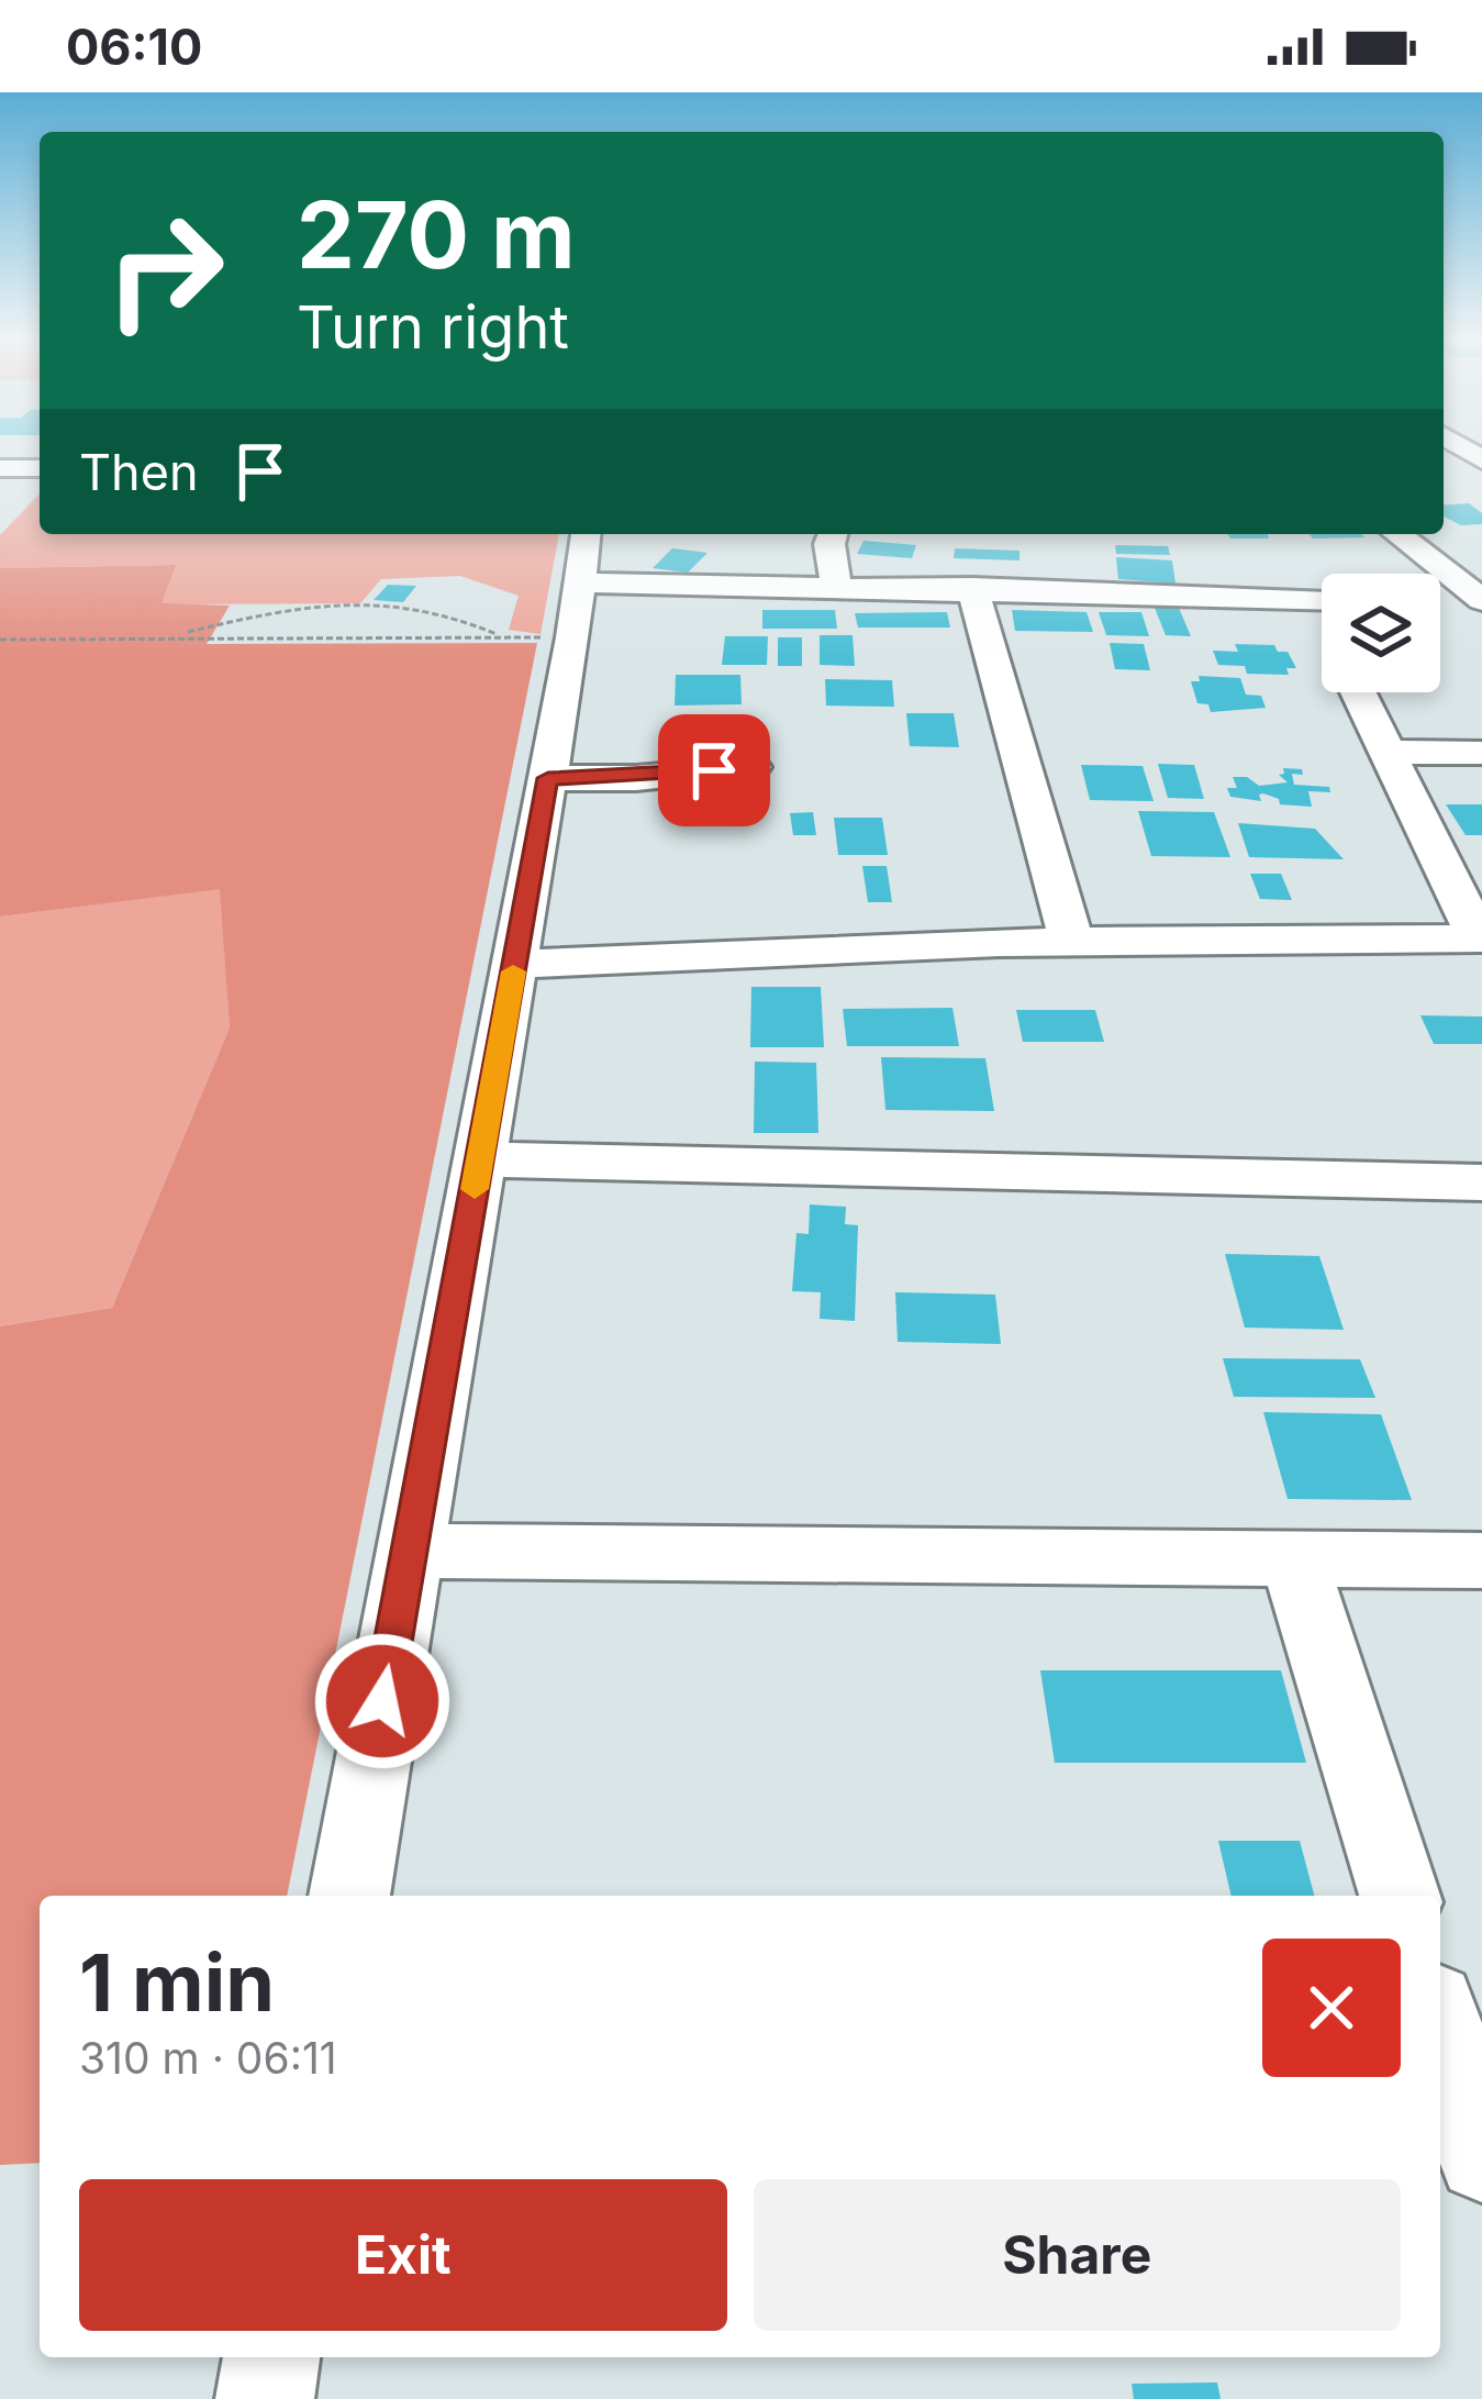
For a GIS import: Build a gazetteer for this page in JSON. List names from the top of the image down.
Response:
{
  "page": {
    "status": "06:10",
    "turn": ["270 m", "Turn right"],
    "then": "Then",
    "heading": ["1 min", "310 m · 06:11"],
    "buttons": ["Exit", "Share"]
  }
}
